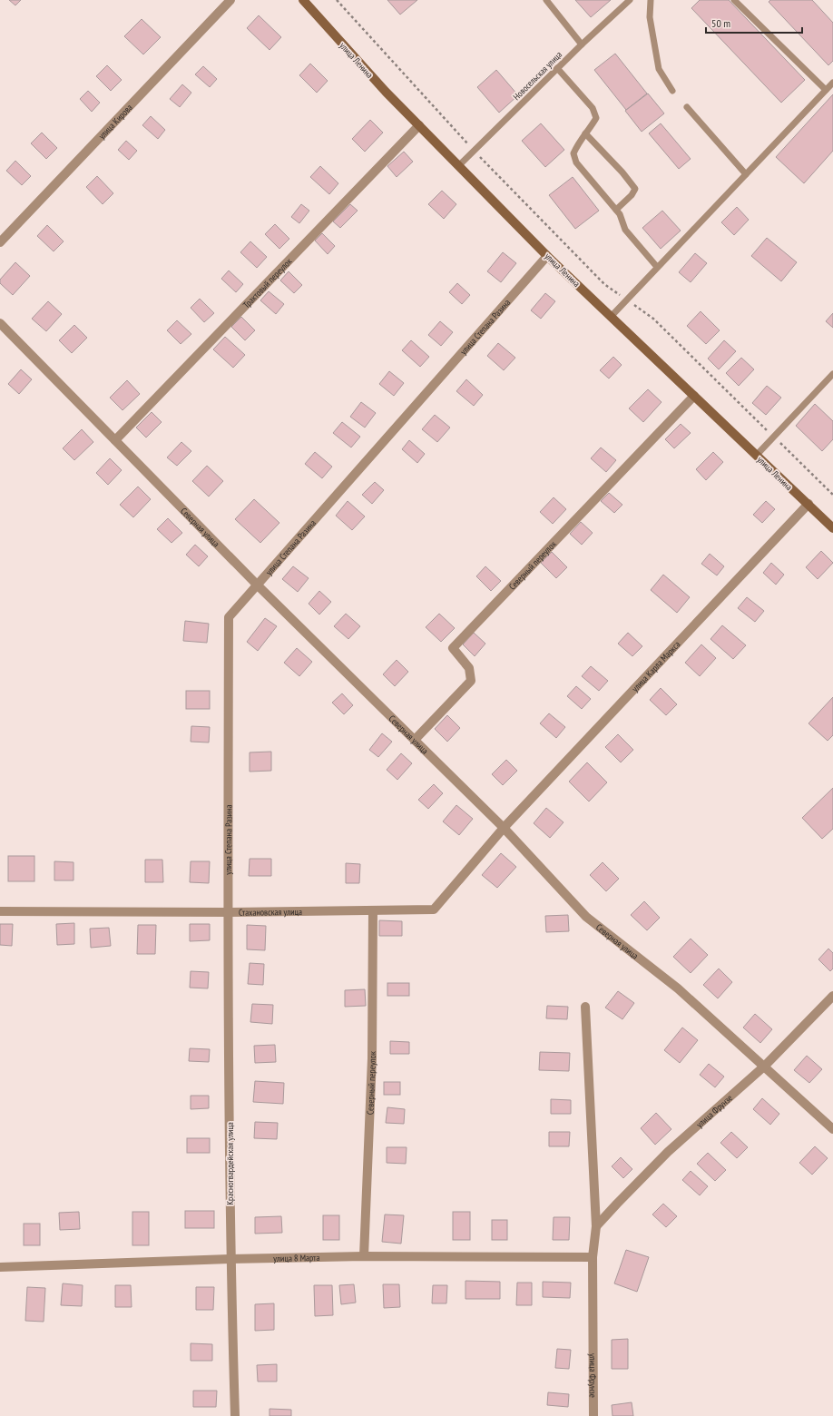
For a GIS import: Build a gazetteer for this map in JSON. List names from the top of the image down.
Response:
{
  "streets": {
    "main road": ["улица Ленина"],
    "street": [
      "улица Кирова",
      "Трактовый переулок",
      "улица Степана Разина",
      "Северная улица",
      "Северный переулок",
      "улица Карла Маркса",
      "Стахановская улица",
      "улица Фрунзе",
      "Красногвардейская улица",
      "улица 8 Марта"
    ],
    "lane": ["Новосельская улица"]
  },
  "crossings": [
    ["улица Ленина", "Новосельская улица"],
    ["улица Ленина", "Трактовый переулок"],
    ["улица Ленина", "улица Степана Разина"],
    ["улица Ленина", "Северный переулок"],
    ["улица Ленина", "улица Карла Маркса"],
    ["Трактовый переулок", "Северная улица"],
    ["улица Степана Разина", "Северная улица"],
    ["улица Степана Разина", "Стахановская улица"],
    ["улица Степана Разина", "Красногвардейская улица"],
    ["Северная улица", "Северный переулок"],
    ["Северная улица", "улица Карла Маркса"],
    ["Северная улица", "Стахановская улица"],
    ["Северная улица", "улица Фрунзе"],
    ["Северный переулок", "Стахановская улица"],
    ["Северный переулок", "улица 8 Марта"],
    ["улица Карла Маркса", "Стахановская улица"],
    ["Стахановская улица", "Красногвардейская улица"],
    ["улица Фрунзе", "улица 8 Марта"],
    ["Красногвардейская улица", "улица 8 Марта"]
  ],
  "scale_bar": "50 m"
}
